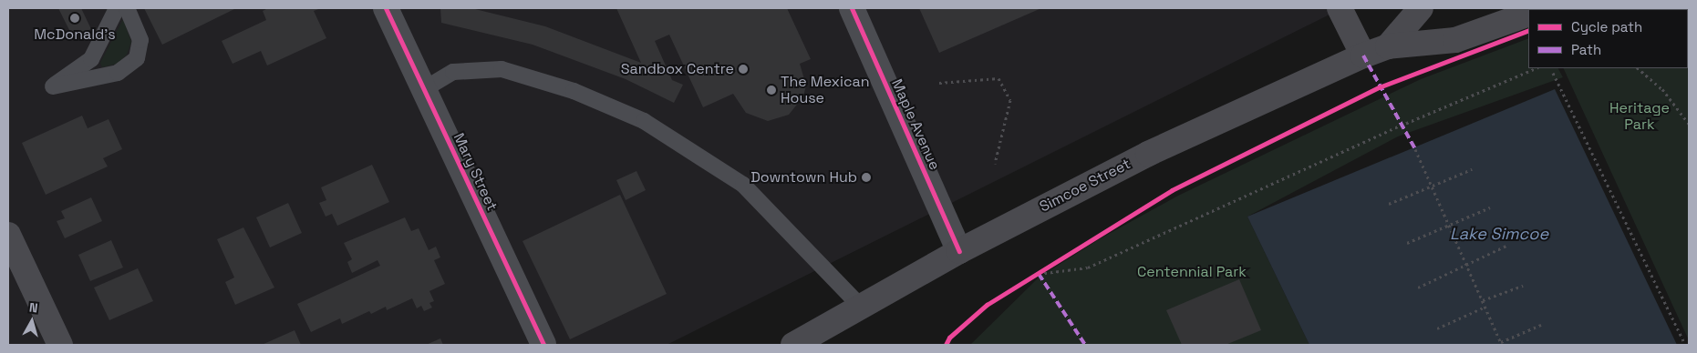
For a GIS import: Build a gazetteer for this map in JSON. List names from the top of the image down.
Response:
{
  "streets": {
    "main road": ["Simcoe Street"],
    "street": ["Maple Avenue", "Mary Street"]
  },
  "crossings": [
    ["Maple Avenue", "Simcoe Street"]
  ],
  "water": ["Lake Simcoe"],
  "parks": ["Heritage Park", "Centennial Park"],
  "places": [
    "McDonald's",
    "Sandbox Centre",
    "The Mexican House",
    "Downtown Hub"
  ],
  "legend": ["Cycle path", "Path"],
  "north": "top"
}
